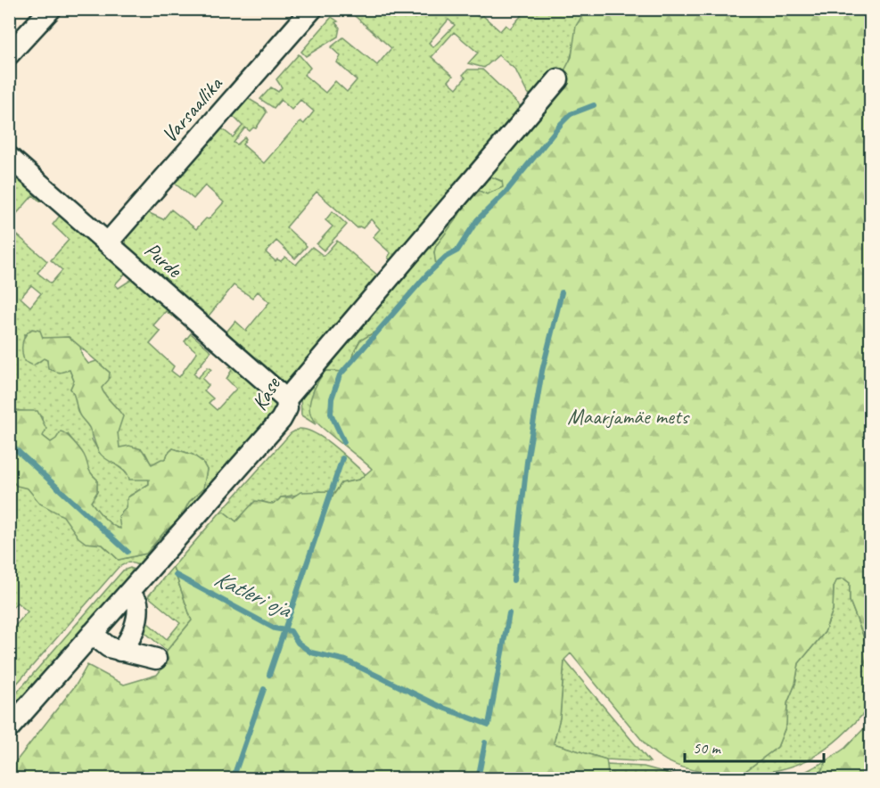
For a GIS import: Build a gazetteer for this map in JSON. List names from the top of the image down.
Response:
{
  "streets": {
    "street": ["Varsaallika", "Purde", "Kase"]
  },
  "crossings": [
    ["Varsaallika", "Purde"],
    ["Purde", "Kase"]
  ],
  "water": ["Katleri oja"],
  "parks": ["Maarjamäe mets"],
  "scale_bar": "50 m"
}
